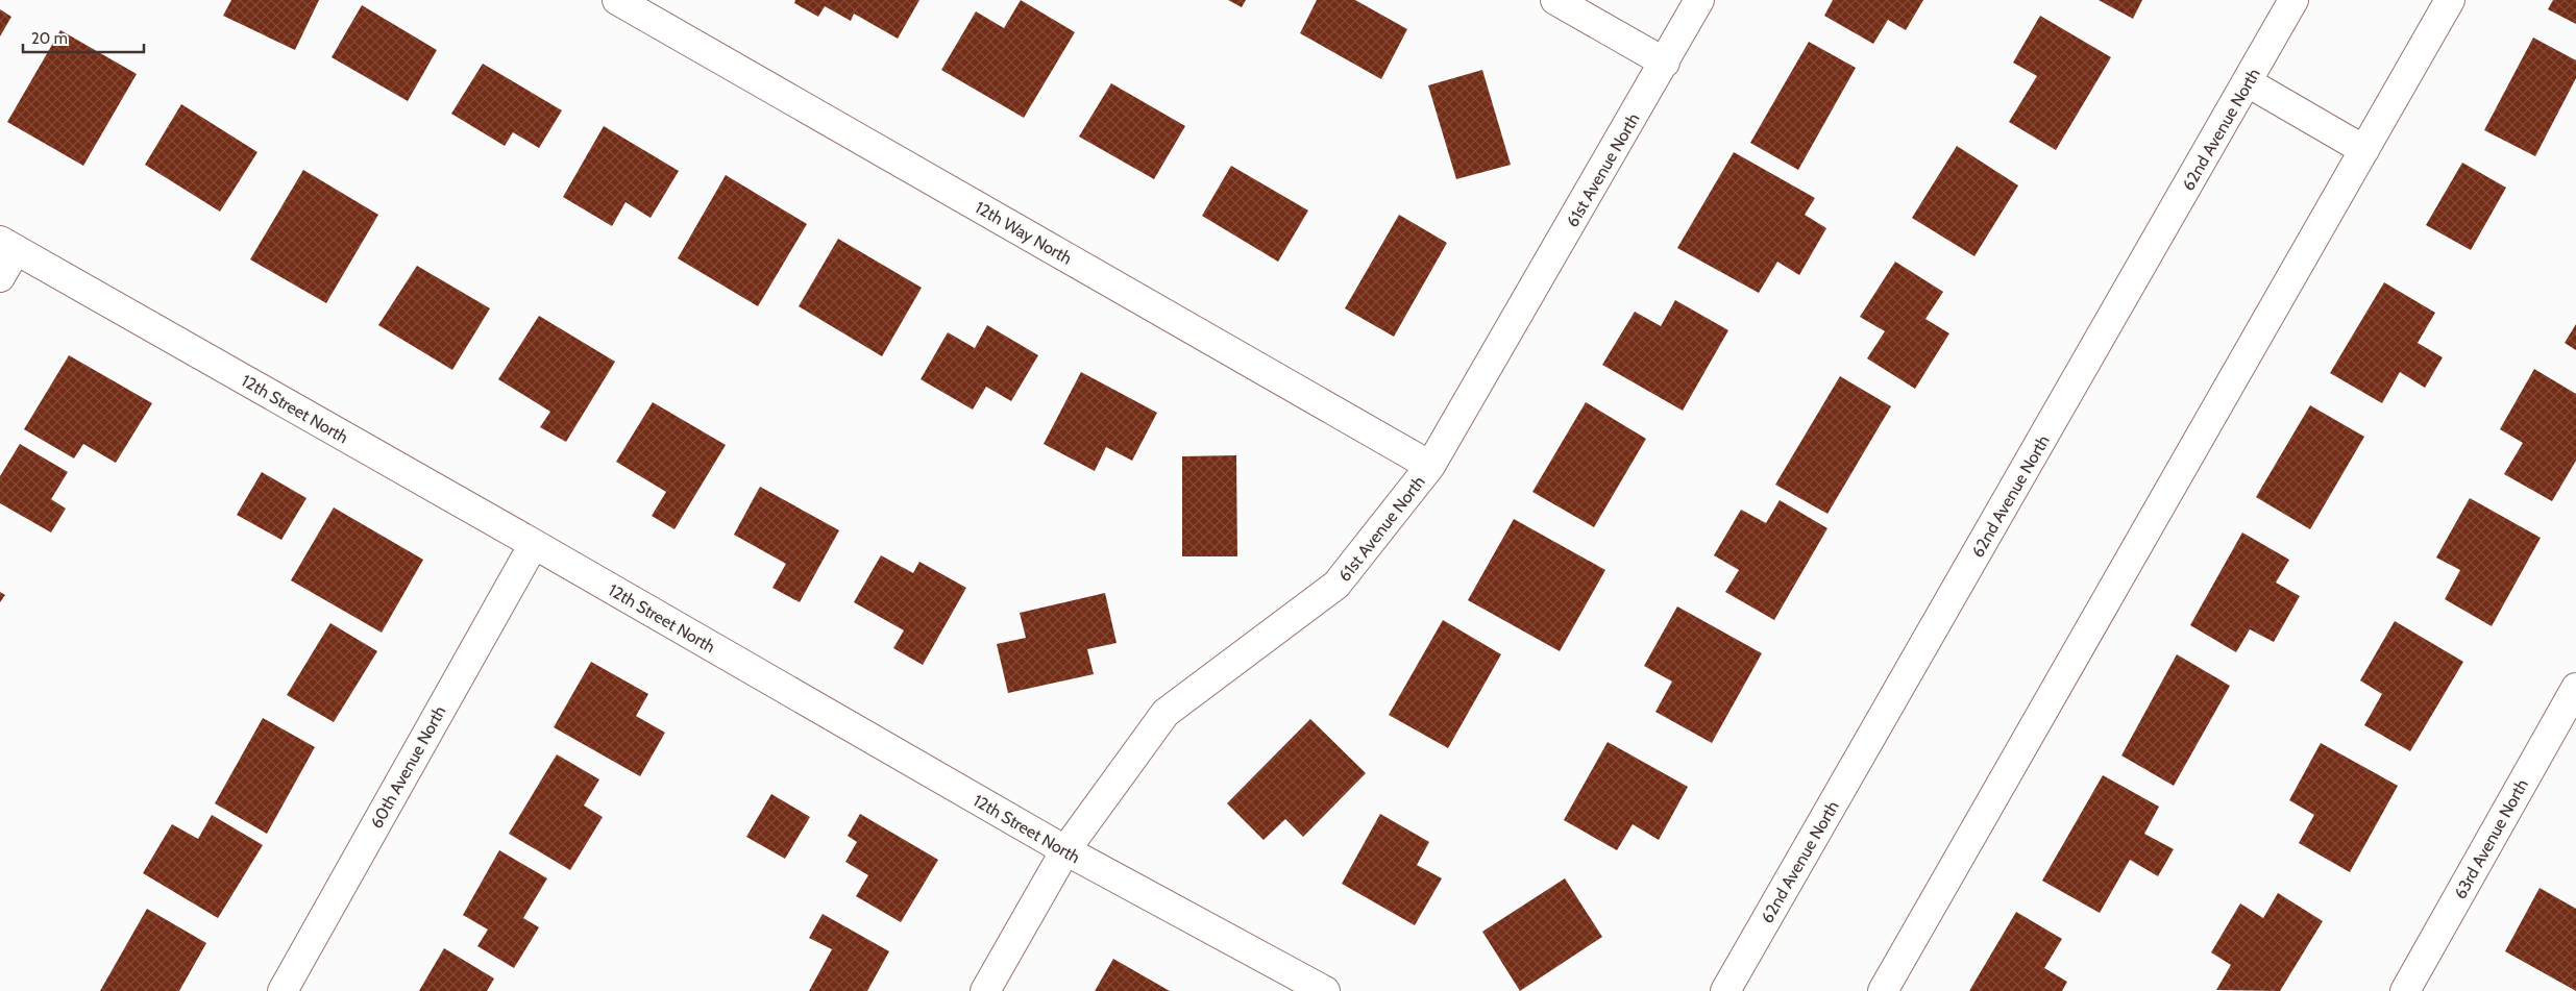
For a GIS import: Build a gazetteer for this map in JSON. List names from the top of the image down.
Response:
{
  "streets": {
    "street": [
      "62nd Avenue North",
      "61st Avenue North",
      "12th Way North",
      "12th Street North",
      "60th Avenue North",
      "63rd Avenue North"
    ]
  },
  "crossings": [
    ["61st Avenue North", "12th Way North"],
    ["61st Avenue North", "12th Street North"],
    ["12th Street North", "60th Avenue North"]
  ],
  "scale_bar": "20 m"
}
